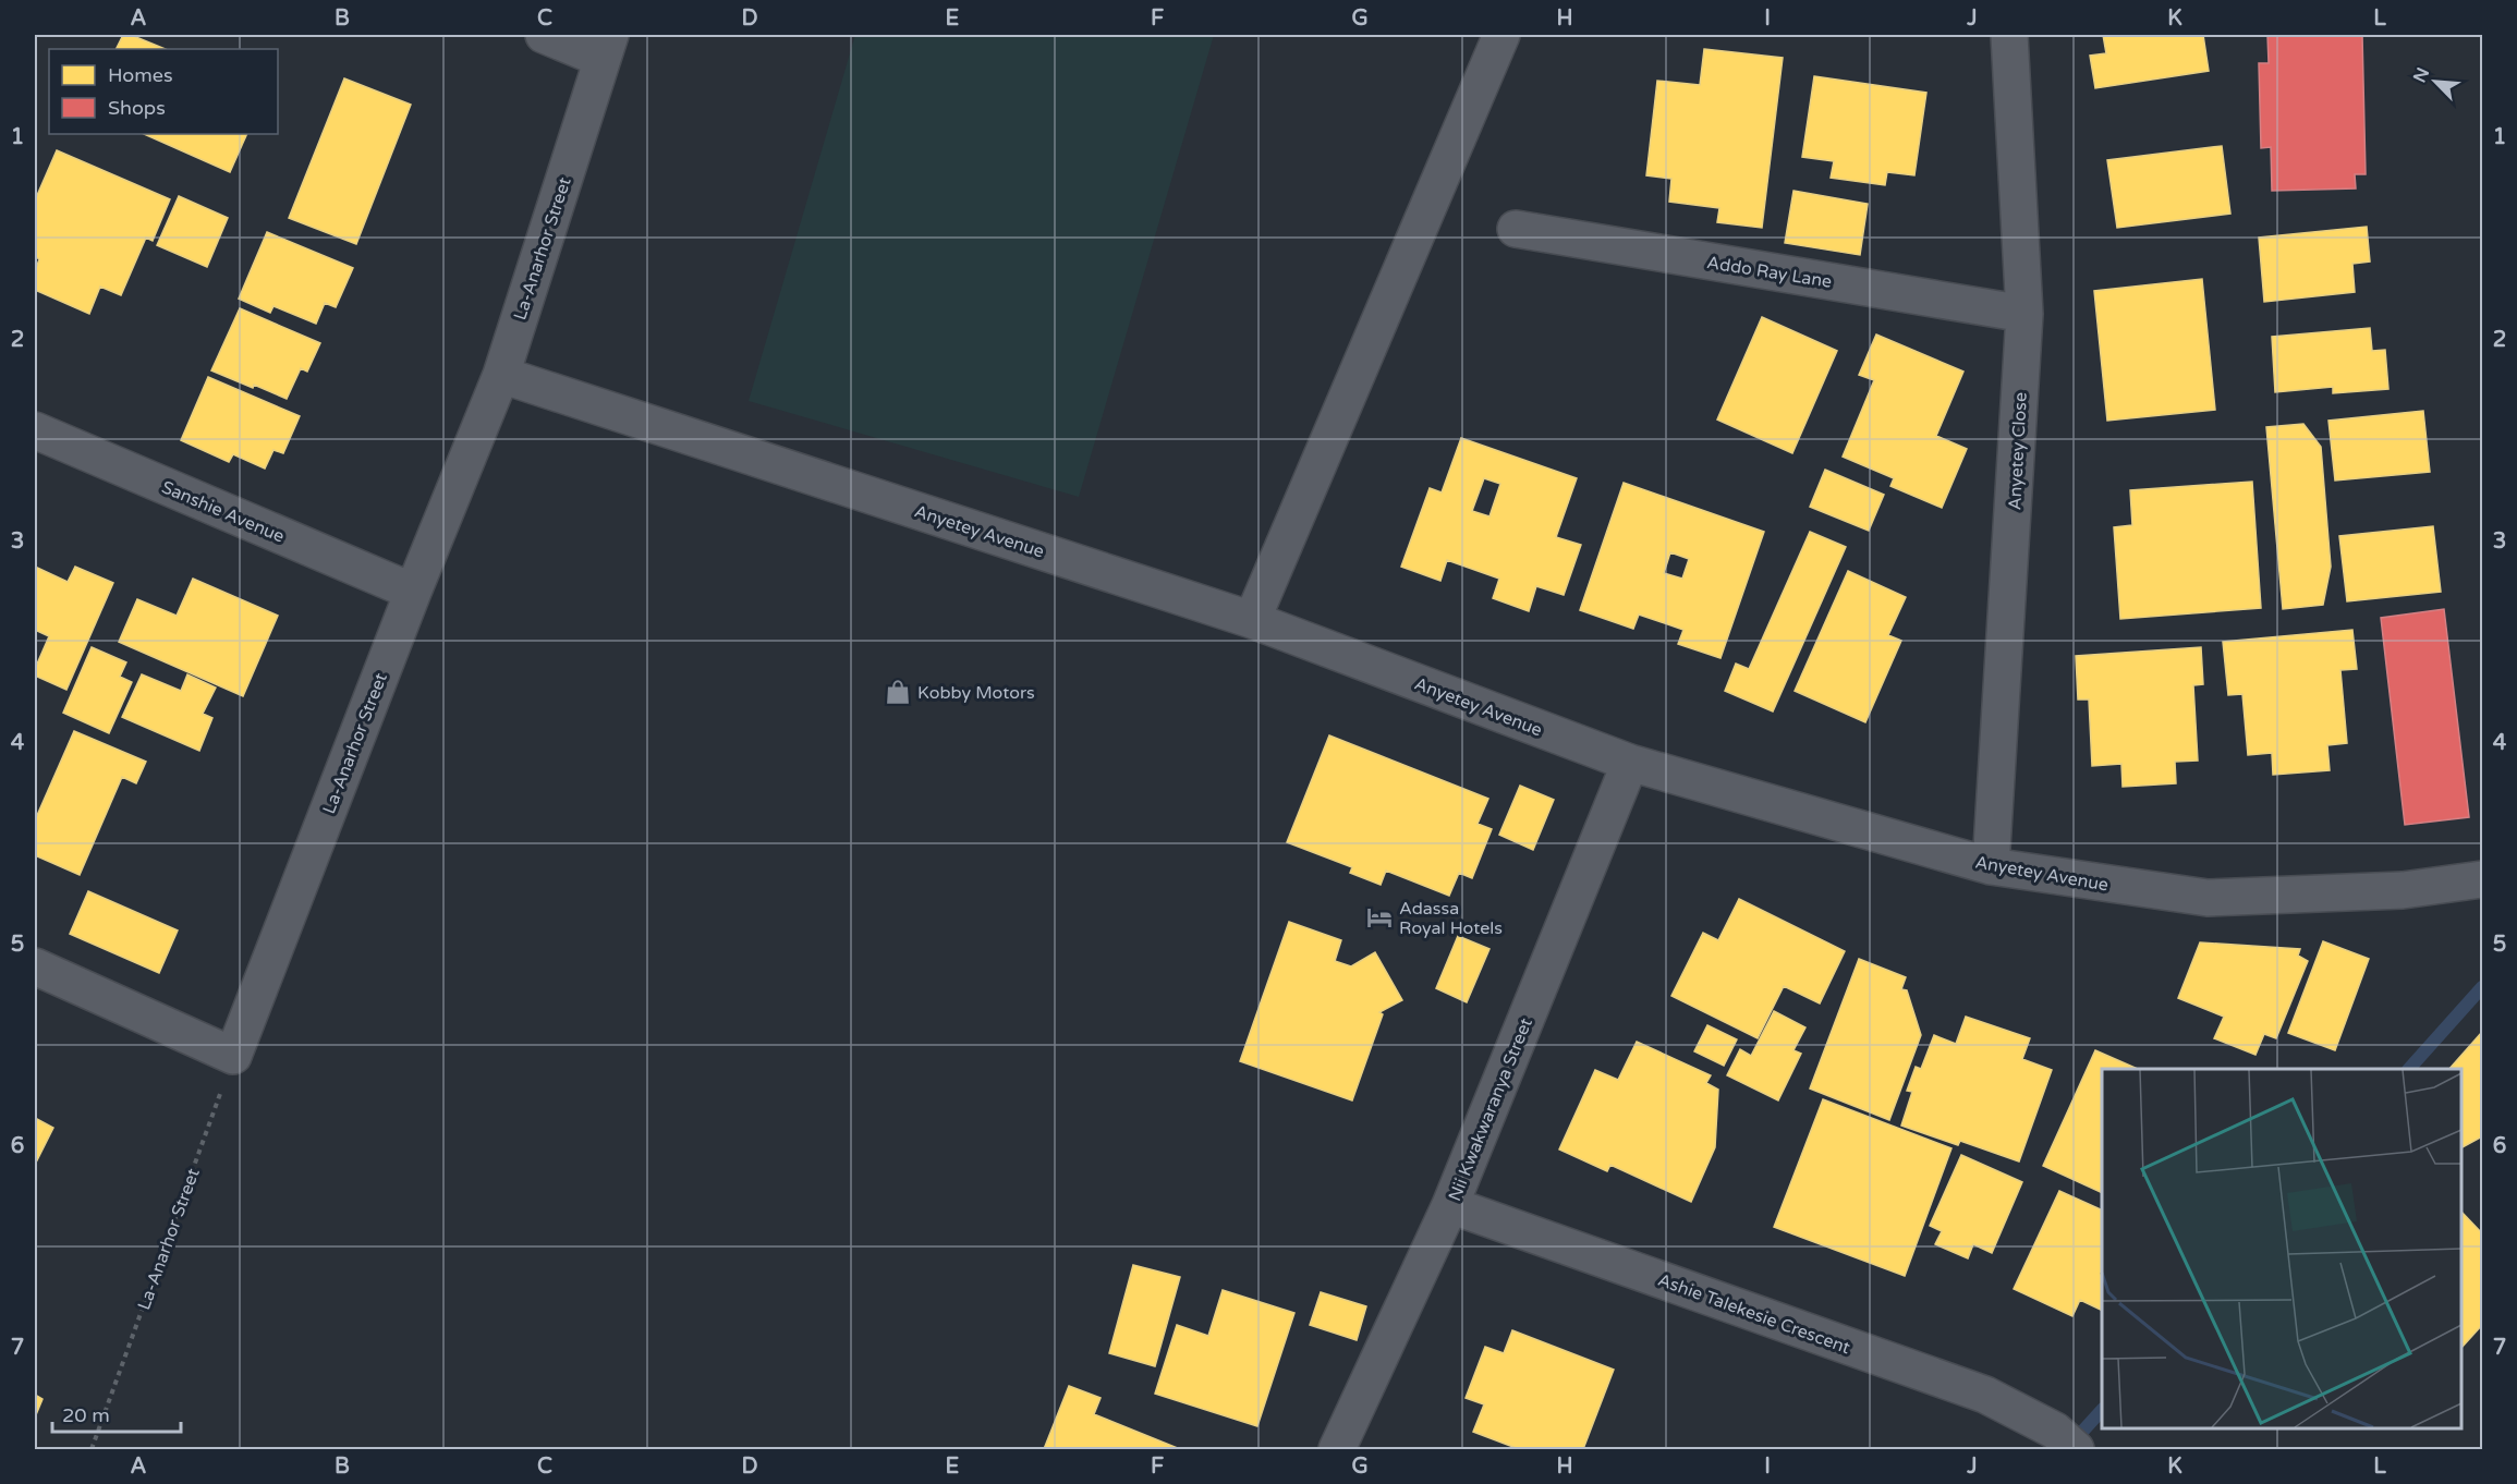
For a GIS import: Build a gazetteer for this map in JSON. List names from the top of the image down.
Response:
{
  "streets": {
    "street": [
      "La-Anarhor Street",
      "Addo Ray Lane",
      "Anyetey Close",
      "Sanshie Avenue",
      "Anyetey Avenue",
      "Nii Kwakwaranya Street",
      "Ashie Talekesie Crescent"
    ]
  },
  "crossings": [
    ["La-Anarhor Street", "Sanshie Avenue"],
    ["La-Anarhor Street", "Anyetey Avenue"],
    ["Addo Ray Lane", "Anyetey Close"],
    ["Anyetey Close", "Anyetey Avenue"],
    ["Anyetey Avenue", "Nii Kwakwaranya Street"],
    ["Nii Kwakwaranya Street", "Ashie Talekesie Crescent"]
  ],
  "places": {
    "shop": ["Kobby Motors"],
    "hotel": ["Adassa Royal Hotels"]
  },
  "legend": ["Homes", "Shops"],
  "scale_bar": "20 m",
  "north": "top left",
  "grid": {
    "columns": [
      "A",
      "B",
      "C",
      "D",
      "E",
      "F",
      "G",
      "H",
      "I",
      "J",
      "K",
      "L"
    ],
    "rows": [
      "1",
      "2",
      "3",
      "4",
      "5",
      "6",
      "7"
    ]
  }
}
